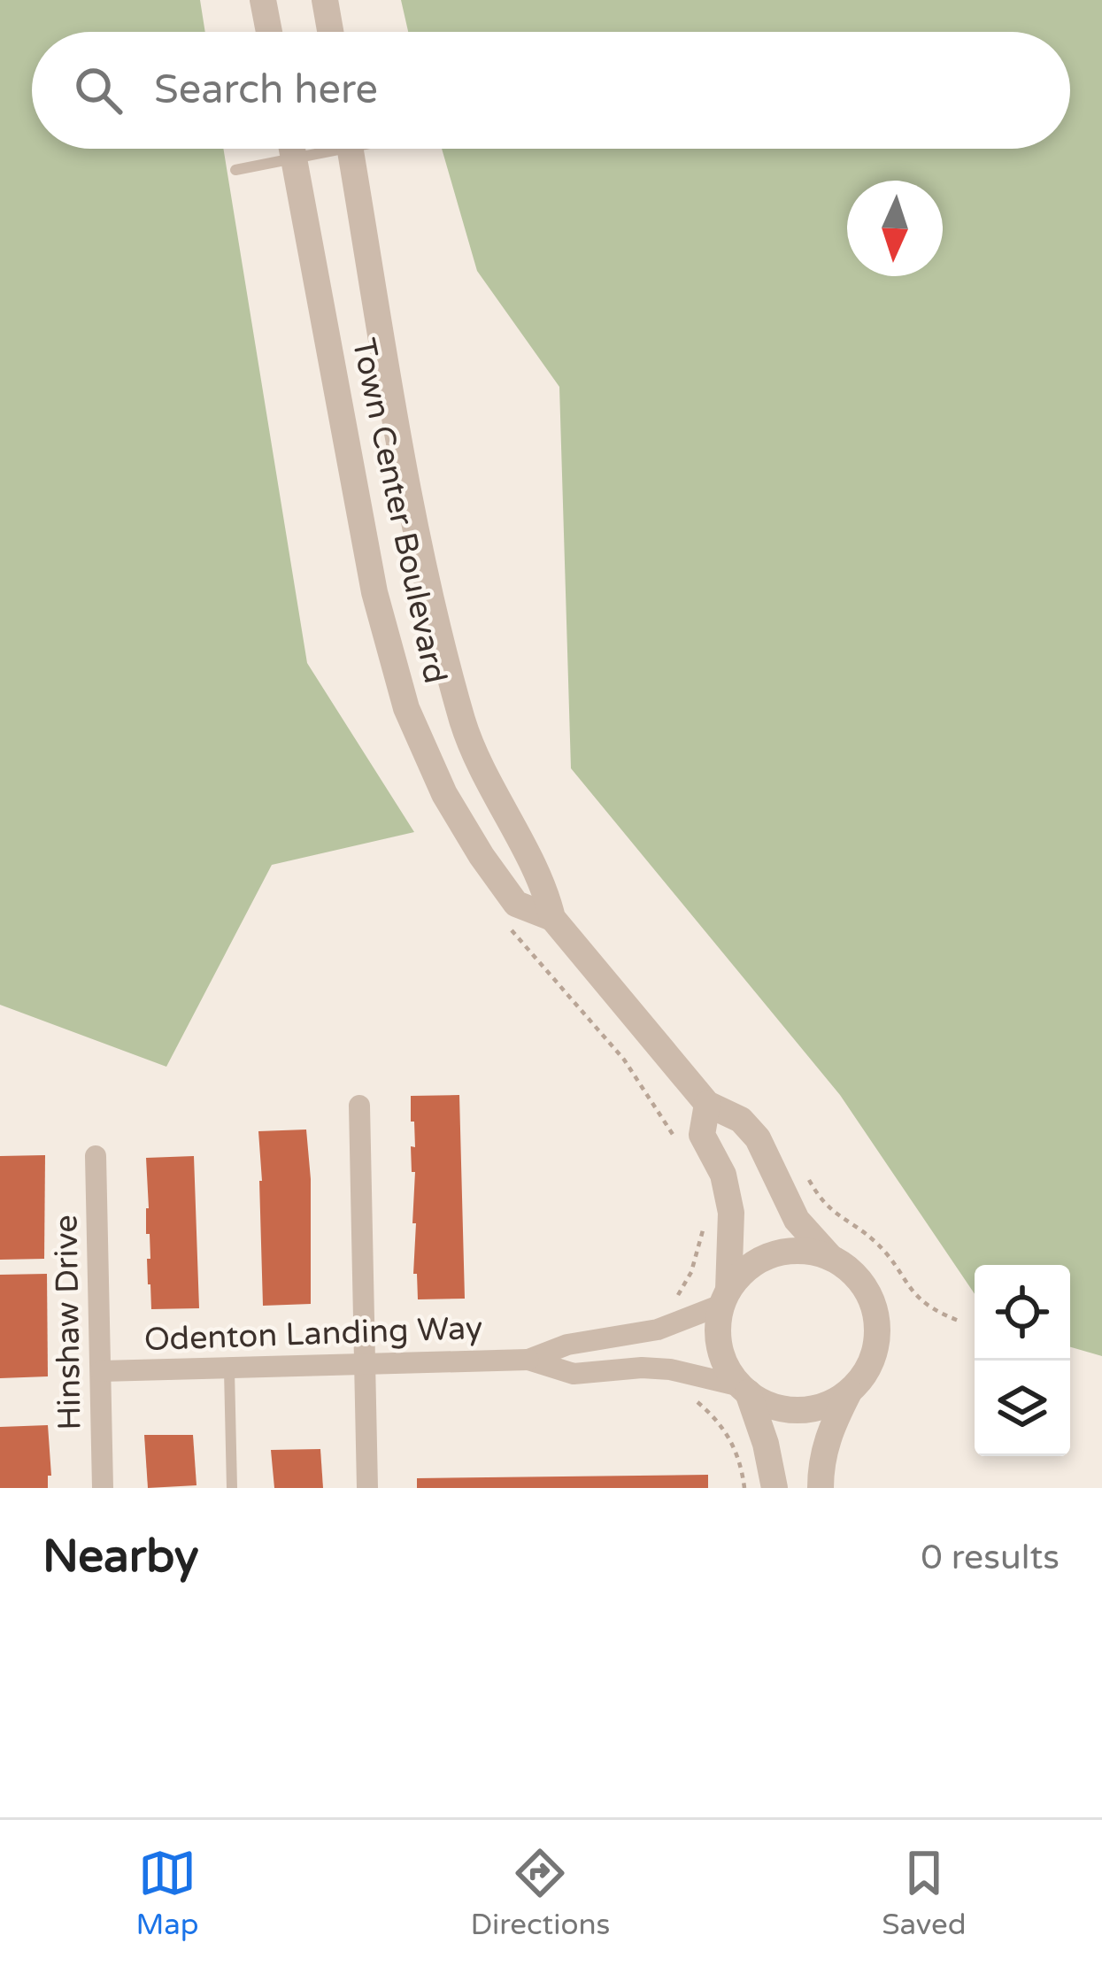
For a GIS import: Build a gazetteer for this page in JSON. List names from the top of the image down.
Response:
{
  "streets": {
    "street": ["Town Center Boulevard", "Hinshaw Drive", "Odenton Landing Way"]
  },
  "crossings": [
    ["Town Center Boulevard", "Odenton Landing Way"],
    ["Hinshaw Drive", "Odenton Landing Way"]
  ],
  "north": "bottom",
  "page": {
    "search": "Search here",
    "heading": ["Nearby", "0 results"],
    "nav": ["Map", "Directions", "Saved"]
  }
}
